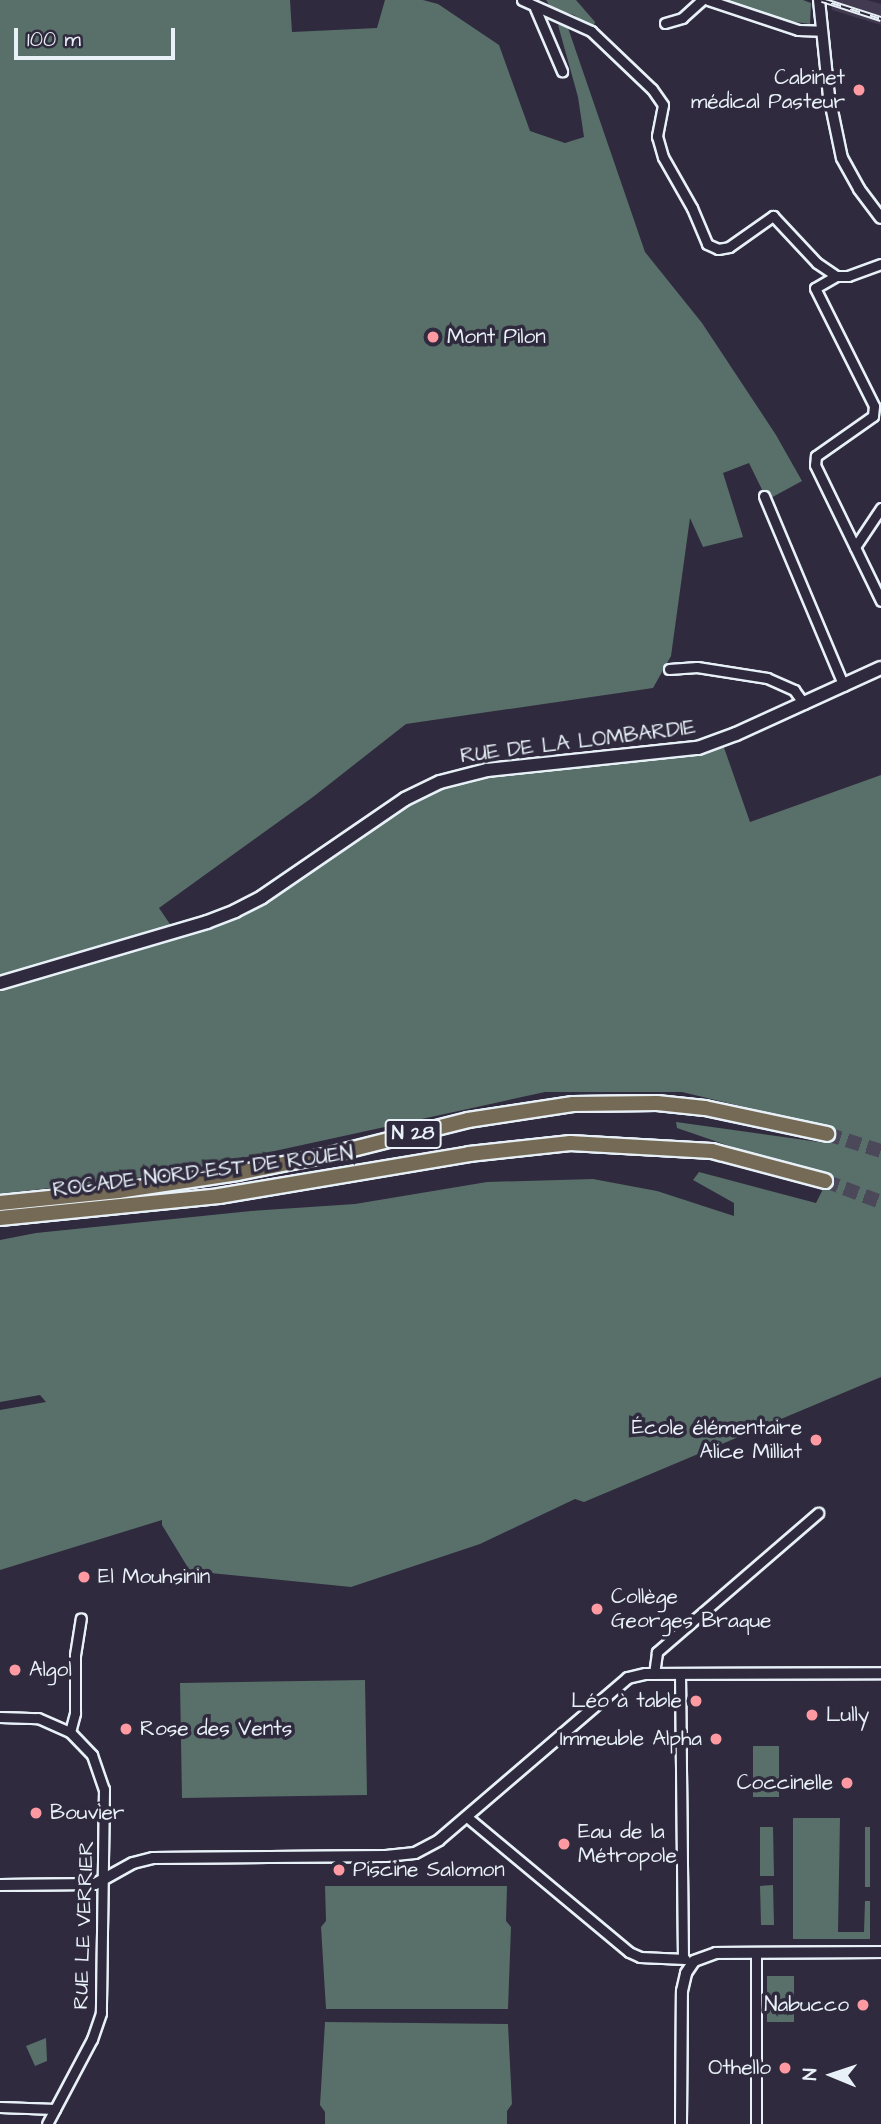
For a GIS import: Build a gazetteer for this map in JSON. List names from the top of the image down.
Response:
{
  "streets": {
    "highway": ["N 28", "ROCADE NORD-EST DE ROUEN"],
    "main road": ["RUE DE LA LOMBARDIE"],
    "street": ["RUE LE VERRIER"]
  },
  "places": [
    "Cabinet médical Pasteur",
    "Mont Pilon",
    "École élémentaire Alice Milliat",
    "El Mouhsinin",
    "Collège Georges Braque",
    "Algol",
    "Léo à table",
    "Lully",
    "Rose des Vents",
    "Immeuble Alpha",
    "Coccinelle",
    "Bouvier",
    "Eau de la Métropole",
    "Piscine Salomon",
    "Nabucco",
    "Othello"
  ],
  "scale_bar": "100 m",
  "north": "left"
}
